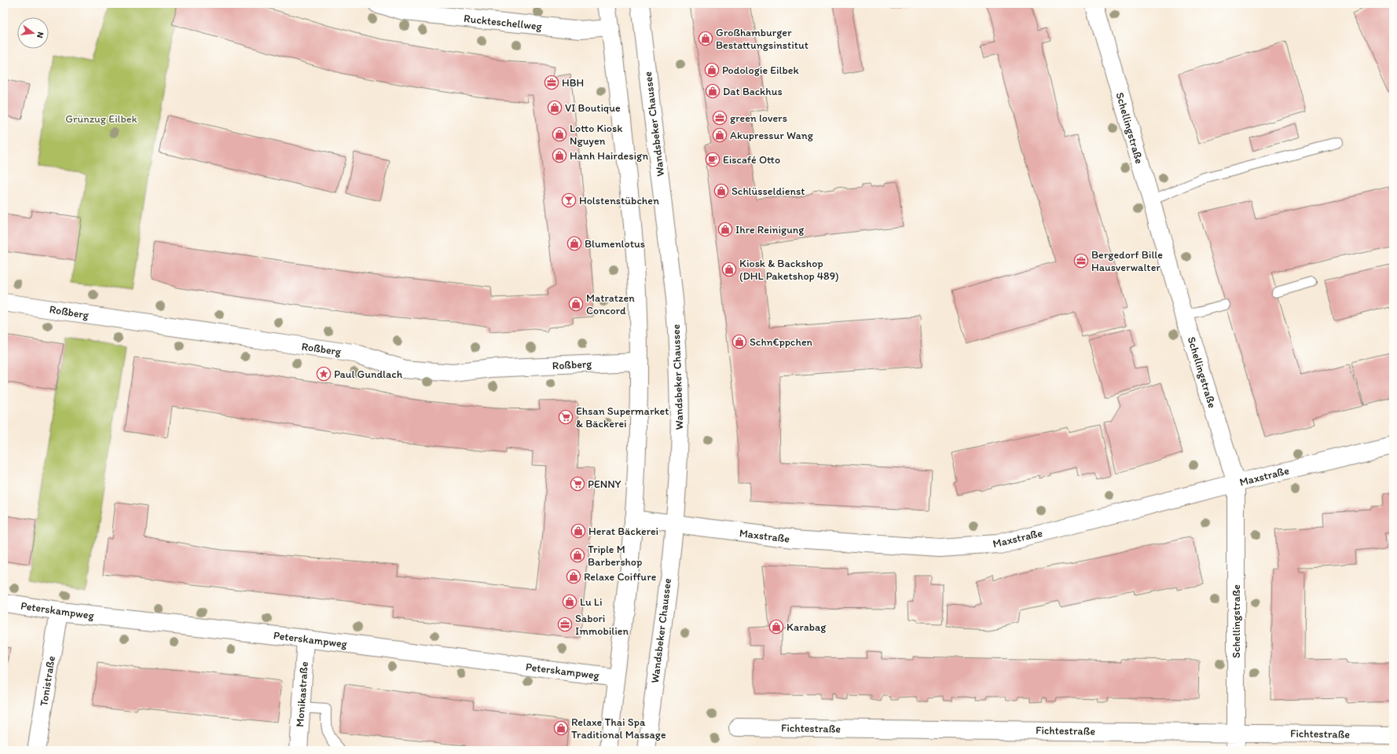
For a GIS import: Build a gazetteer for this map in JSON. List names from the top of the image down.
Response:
{
  "streets": {
    "street": [
      "Ruckteschellweg",
      "Wandsbeker Chaussee",
      "Schellingstraße",
      "Roßberg",
      "Maxstraße",
      "Peterskampweg",
      "Tonistraße",
      "Monikastraße",
      "Fichtestraße"
    ]
  },
  "crossings": [
    ["Wandsbeker Chaussee", "Maxstraße"],
    ["Schellingstraße", "Maxstraße"],
    ["Schellingstraße", "Fichtestraße"],
    ["Peterskampweg", "Tonistraße"],
    ["Peterskampweg", "Monikastraße"]
  ],
  "parks": ["Grünzug Eilbek"],
  "places": {
    "shop": [
      "Großhamburger Bestattungsinstitut",
      "Podologie Eilbek",
      "Dat Backhus",
      "VI Boutique",
      "Lotto Kiosk Nguyen",
      "Akupressur Wang",
      "Hanh Hairdesign",
      "Schlüsseldienst",
      "Ihre Reinigung",
      "Blumenlotus",
      "Kiosk & Backshop (DHL Paketshop 489)",
      "Matratzen Concord",
      "Schn€ppchen",
      "Herat Bäckerei",
      "Triple M Barbershop",
      "Relaxe Coiffure",
      "Lu Li",
      "Karabag",
      "Relaxe Thai Spa Traditional Massage"
    ],
    "office": [
      "HBH",
      "green lovers",
      "Bergedorf Bille Hausverwalter",
      "Sabori Immobilien"
    ],
    "cafe": ["Eiscafé Otto"],
    "bar": ["Holstenstübchen"],
    "place": ["Paul Gundlach"],
    "supermarket": ["Ehsan Supermarket & Bäckerei", "PENNY"]
  },
  "north": "right"
}
